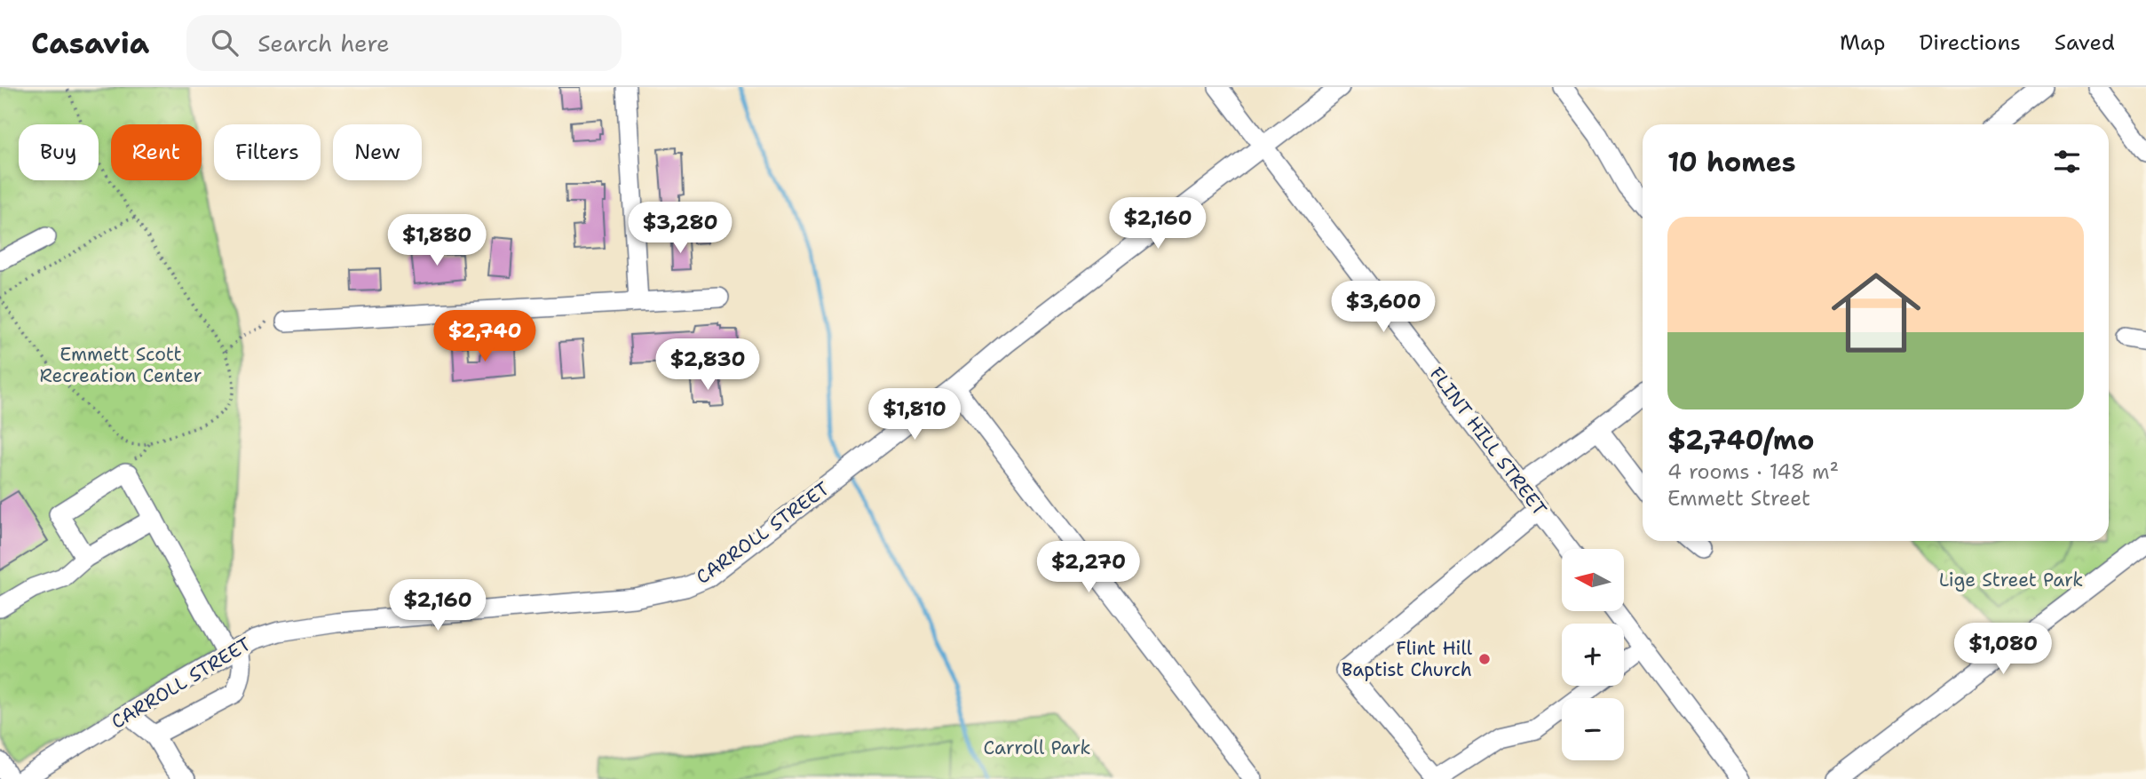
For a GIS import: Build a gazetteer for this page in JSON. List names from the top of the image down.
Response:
{
  "streets": {
    "street": ["FLINT HILL STREET", "CARROLL STREET"]
  },
  "crossings": [
    ["FLINT HILL STREET", "CARROLL STREET"]
  ],
  "parks": ["Emmett Scott Recreation Center", "Lige Street Park", "Carroll Park"],
  "places": ["Flint Hill Baptist Church"],
  "north": "left",
  "page": {
    "header": "Casavia",
    "search": "Search here",
    "nav": ["Map", "Directions", "Saved"],
    "chip": [
      "Buy",
      "Rent",
      "Filters",
      "New"
    ],
    "heading": "10 homes",
    "price": [
      "$2,160",
      "$3,280",
      "$1,880",
      "$3,600",
      "$2,740",
      "$2,830",
      "$1,810",
      "$2,270",
      "$2,160",
      "$1,080"
    ],
    "list": [
      {
        "name": "$2,740/mo",
        "note": "4 rooms · 148 m² · Emmett Street"
      }
    ],
    "map_buttons": ["+", "−"]
  }
}
